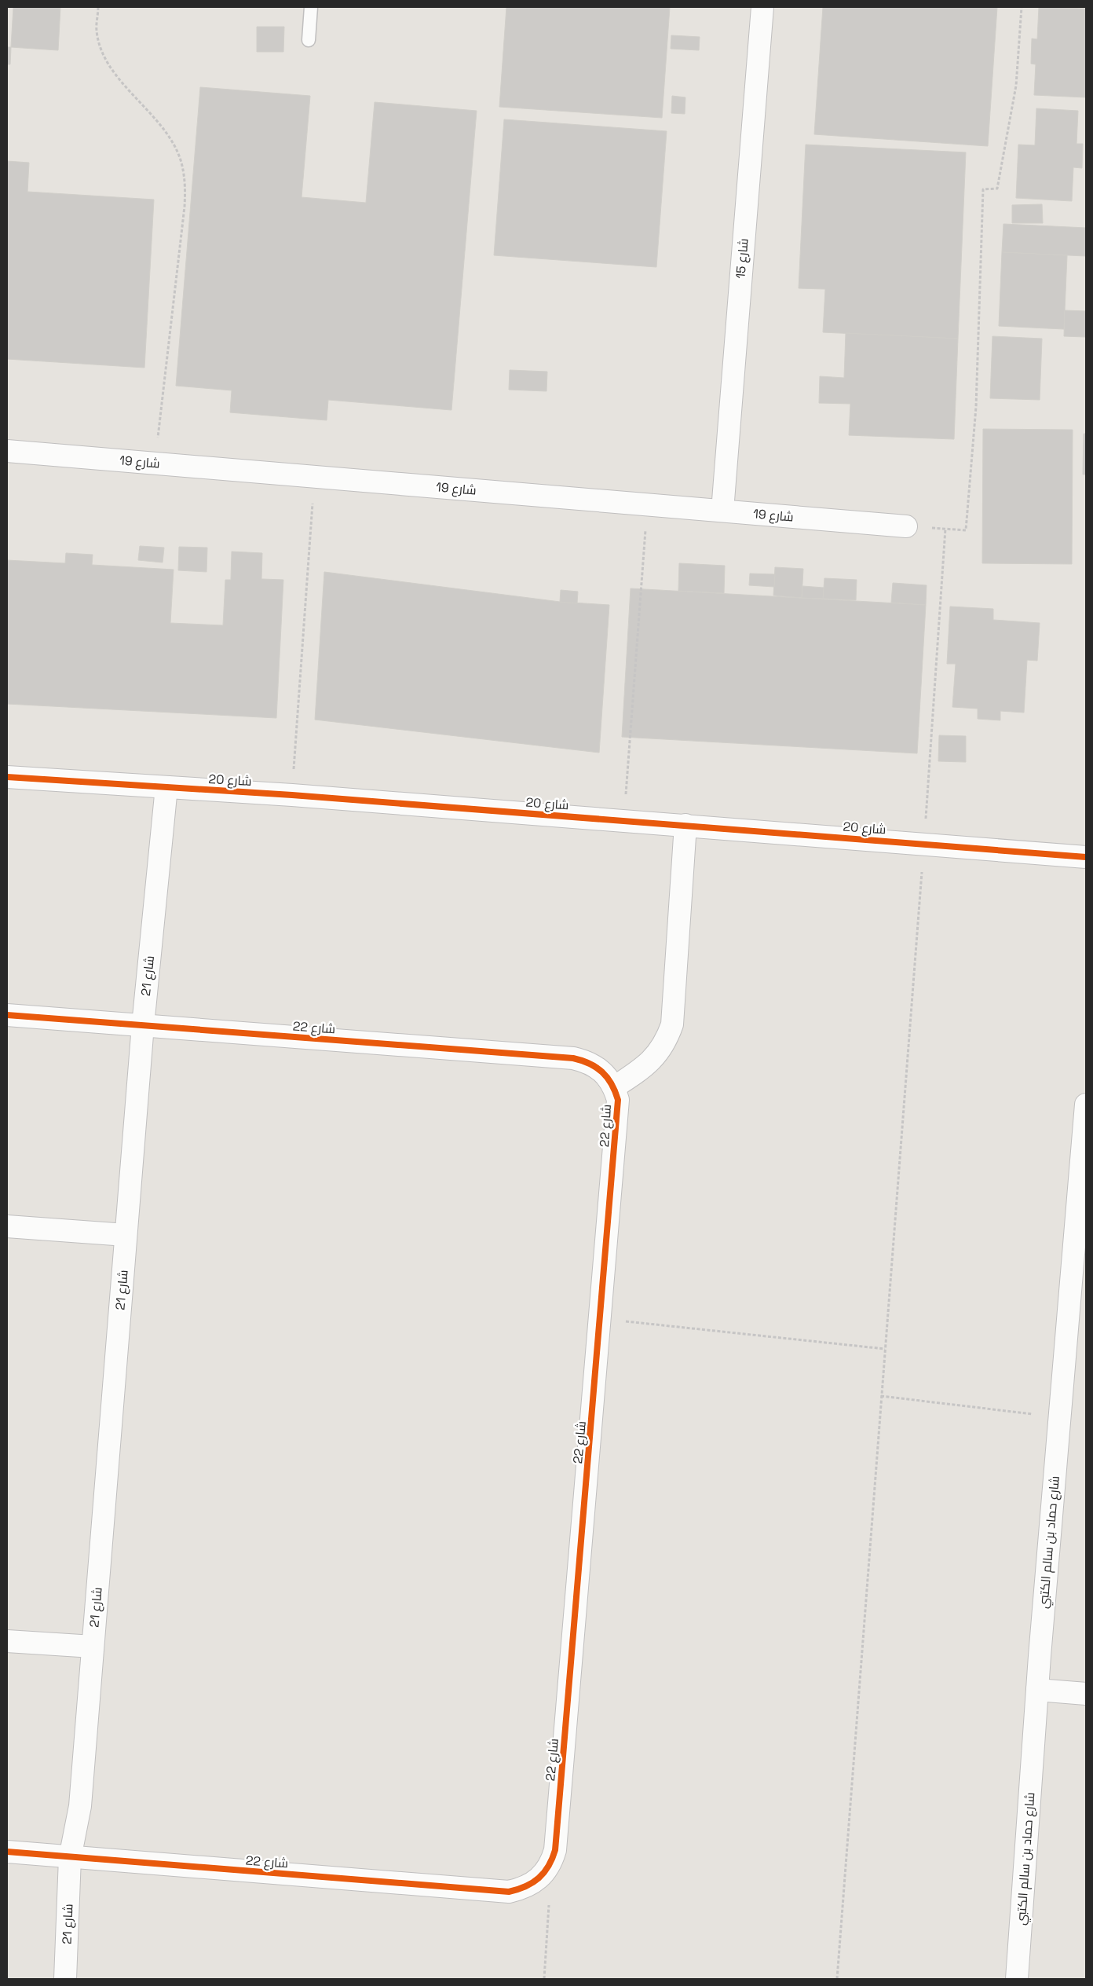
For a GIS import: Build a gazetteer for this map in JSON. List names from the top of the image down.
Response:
{
  "streets": {
    "street": [
      "شارع 15",
      "شارع 19",
      "شارع 20",
      "شارع 21",
      "شارع 22",
      "شارع حماد بن سالم الكتبي"
    ]
  },
  "crossings": [
    ["شارع 15", "شارع 19"],
    ["شارع 20", "شارع 21"],
    ["شارع 21", "شارع 22"]
  ]
}
